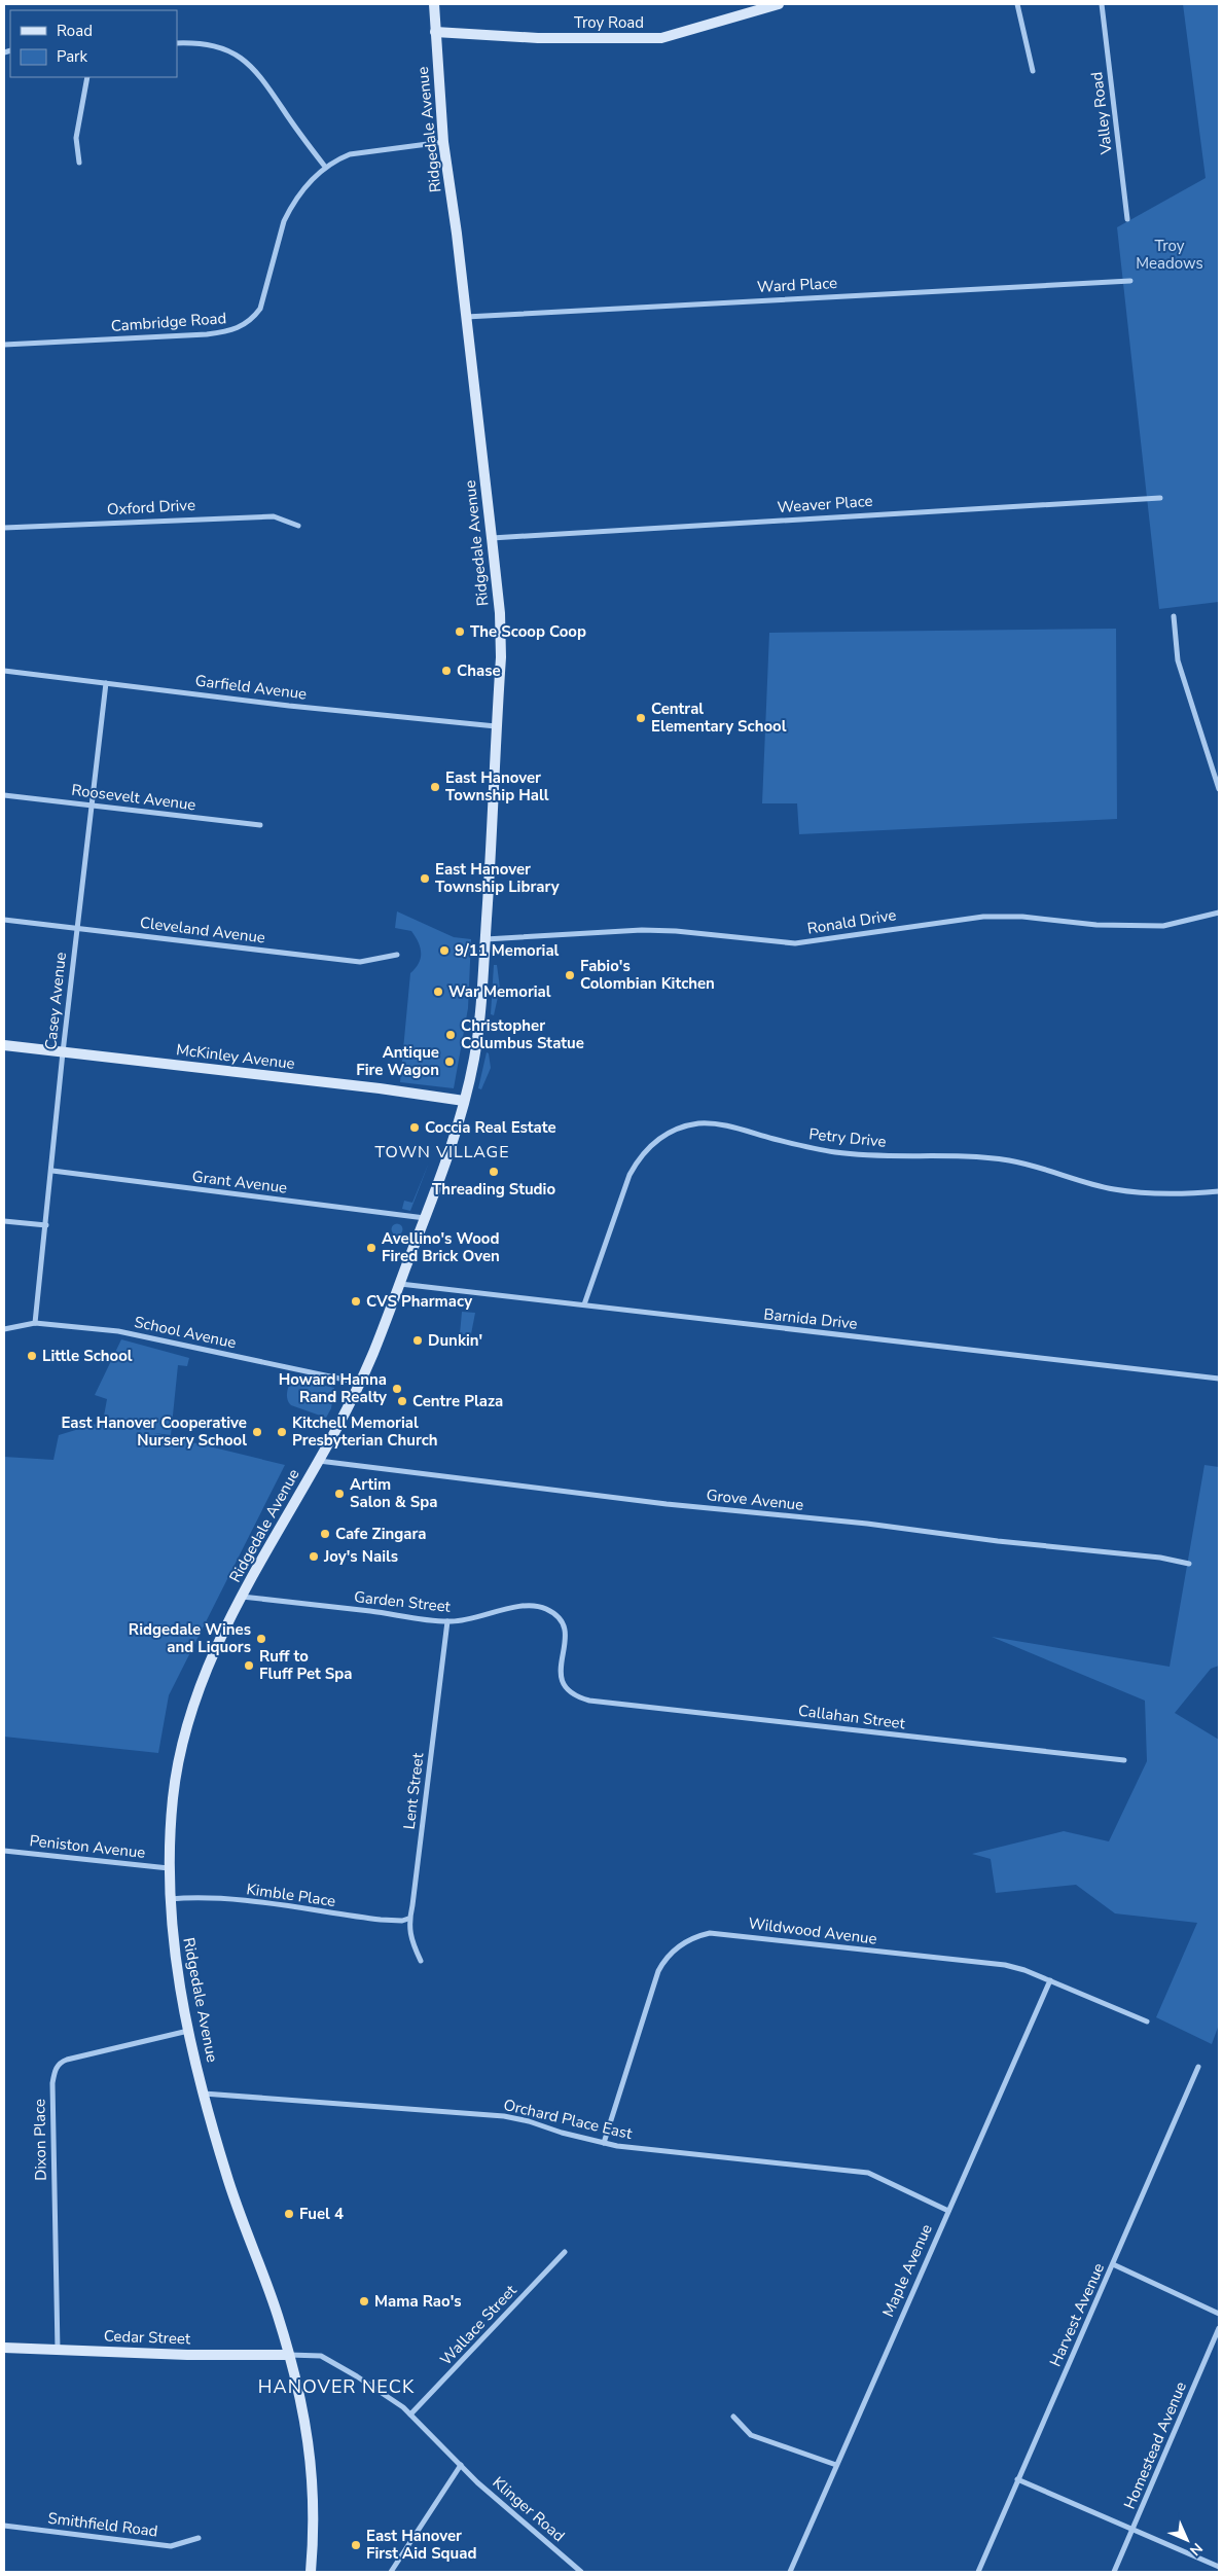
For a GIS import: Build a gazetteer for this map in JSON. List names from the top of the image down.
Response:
{
  "streets": {
    "main road": [
      "Troy Road",
      "Ridgedale Avenue",
      "McKinley Avenue",
      "Cedar Street"
    ],
    "street": [
      "Valley Road",
      "Ward Place",
      "Cambridge Road",
      "Weaver Place",
      "Oxford Drive",
      "Garfield Avenue",
      "Roosevelt Avenue",
      "Ronald Drive",
      "Cleveland Avenue",
      "Casey Avenue",
      "Petry Drive",
      "Grant Avenue",
      "Barnida Drive",
      "School Avenue",
      "Grove Avenue",
      "Garden Street",
      "Callahan Street",
      "Lent Street",
      "Peniston Avenue",
      "Kimble Place",
      "Wildwood Avenue",
      "Orchard Place East",
      "Dixon Place",
      "Maple Avenue",
      "Harvest Avenue",
      "Wallace Street",
      "Homestead Avenue",
      "Klinger Road",
      "Smithfield Road"
    ]
  },
  "crossings": [
    ["Troy Road", "Ridgedale Avenue"],
    ["Ridgedale Avenue", "Ward Place"],
    ["Ridgedale Avenue", "Cambridge Road"],
    ["Ridgedale Avenue", "Weaver Place"],
    ["Ridgedale Avenue", "Garfield Avenue"],
    ["Ridgedale Avenue", "Ronald Drive"],
    ["Ridgedale Avenue", "McKinley Avenue"],
    ["Ridgedale Avenue", "Grant Avenue"],
    ["Ridgedale Avenue", "Barnida Drive"],
    ["Ridgedale Avenue", "School Avenue"],
    ["Ridgedale Avenue", "Grove Avenue"],
    ["Ridgedale Avenue", "Garden Street"],
    ["Ridgedale Avenue", "Peniston Avenue"],
    ["Ridgedale Avenue", "Kimble Place"],
    ["Ridgedale Avenue", "Orchard Place East"],
    ["Ridgedale Avenue", "Dixon Place"],
    ["Ridgedale Avenue", "Cedar Street"],
    ["Ridgedale Avenue", "Klinger Road"],
    ["Garfield Avenue", "Casey Avenue"],
    ["Roosevelt Avenue", "Casey Avenue"],
    ["Cleveland Avenue", "Casey Avenue"],
    ["Casey Avenue", "McKinley Avenue"],
    ["Casey Avenue", "Grant Avenue"],
    ["Casey Avenue", "School Avenue"],
    ["Petry Drive", "Barnida Drive"],
    ["Garden Street", "Callahan Street"],
    ["Garden Street", "Lent Street"],
    ["Lent Street", "Kimble Place"],
    ["Wildwood Avenue", "Orchard Place East"],
    ["Wildwood Avenue", "Maple Avenue"],
    ["Orchard Place East", "Maple Avenue"],
    ["Dixon Place", "Cedar Street"],
    ["Wallace Street", "Klinger Road"],
    ["Cedar Street", "Klinger Road"]
  ],
  "districts": ["TOWN VILLAGE", "HANOVER NECK"],
  "parks": ["Troy Meadows"],
  "places": [
    "The Scoop Coop",
    "Chase",
    "Central Elementary School",
    "East Hanover Township Hall",
    "East Hanover Township Library",
    "9/11 Memorial",
    "Fabio's Colombian Kitchen",
    "War Memorial",
    "Christopher Columbus Statue",
    "Antique Fire Wagon",
    "Coccia Real Estate",
    "Threading Studio",
    "Avellino's Wood Fired Brick Oven",
    "CVS Pharmacy",
    "Dunkin'",
    "Little School",
    "Howard Hanna Rand Realty",
    "Centre Plaza",
    "East Hanover Cooperative Nursery School",
    "Kitchell Memorial Presbyterian Church",
    "Artim Salon & Spa",
    "Cafe Zingara",
    "Joy's Nails",
    "Ridgedale Wines and Liquors",
    "Ruff to Fluff Pet Spa",
    "Fuel 4",
    "Mama Rao's",
    "East Hanover First Aid Squad"
  ],
  "legend": ["Road", "Park"],
  "north": "bottom right"
}
